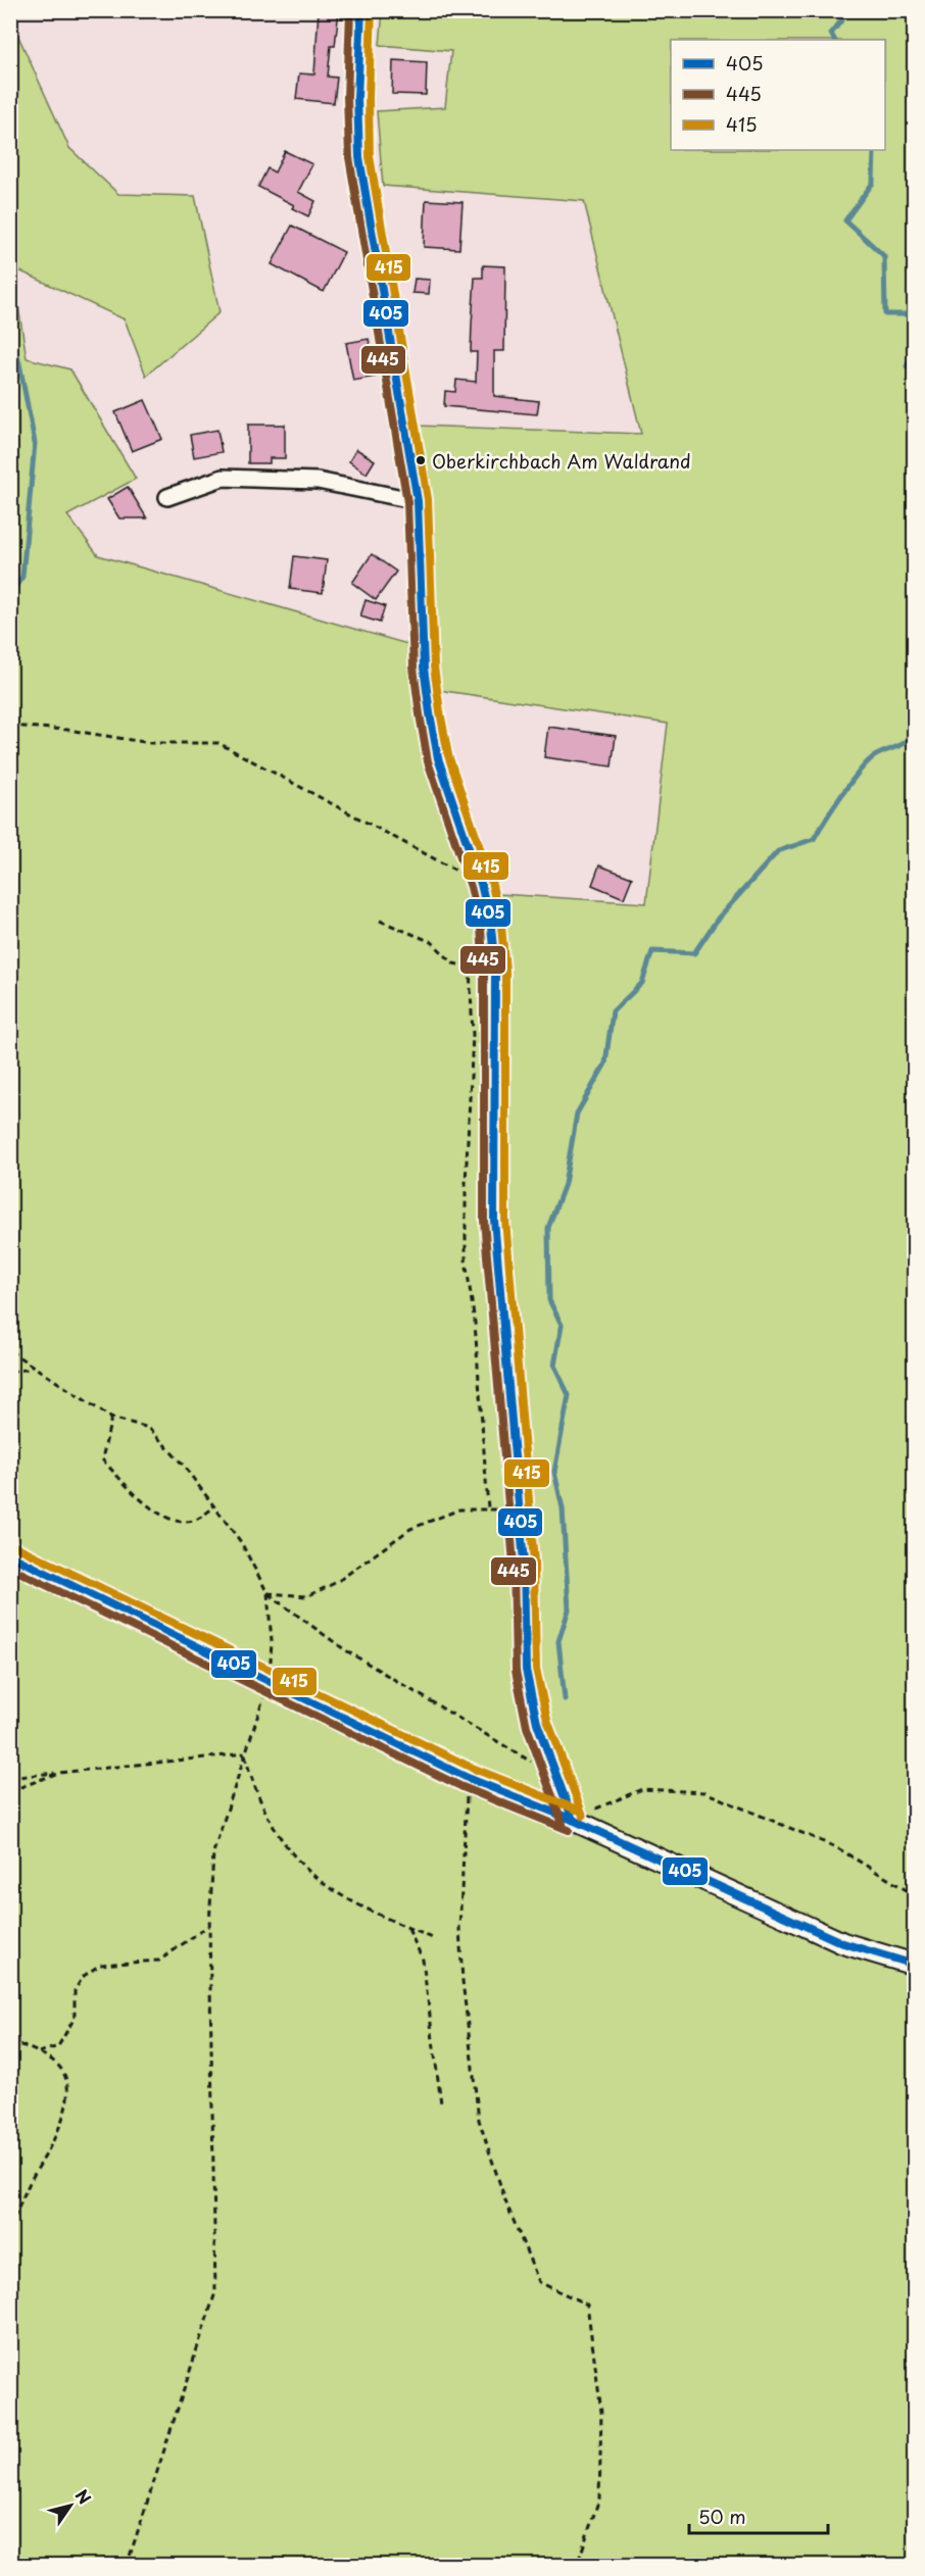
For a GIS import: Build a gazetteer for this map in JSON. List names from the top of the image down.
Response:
{
  "places": ["Oberkirchbach Am Waldrand"],
  "lines": ["transit line 405", "transit line 445", "transit line 415"],
  "legend": ["405", "445", "415"],
  "scale_bar": "50 m",
  "north": "top right"
}
